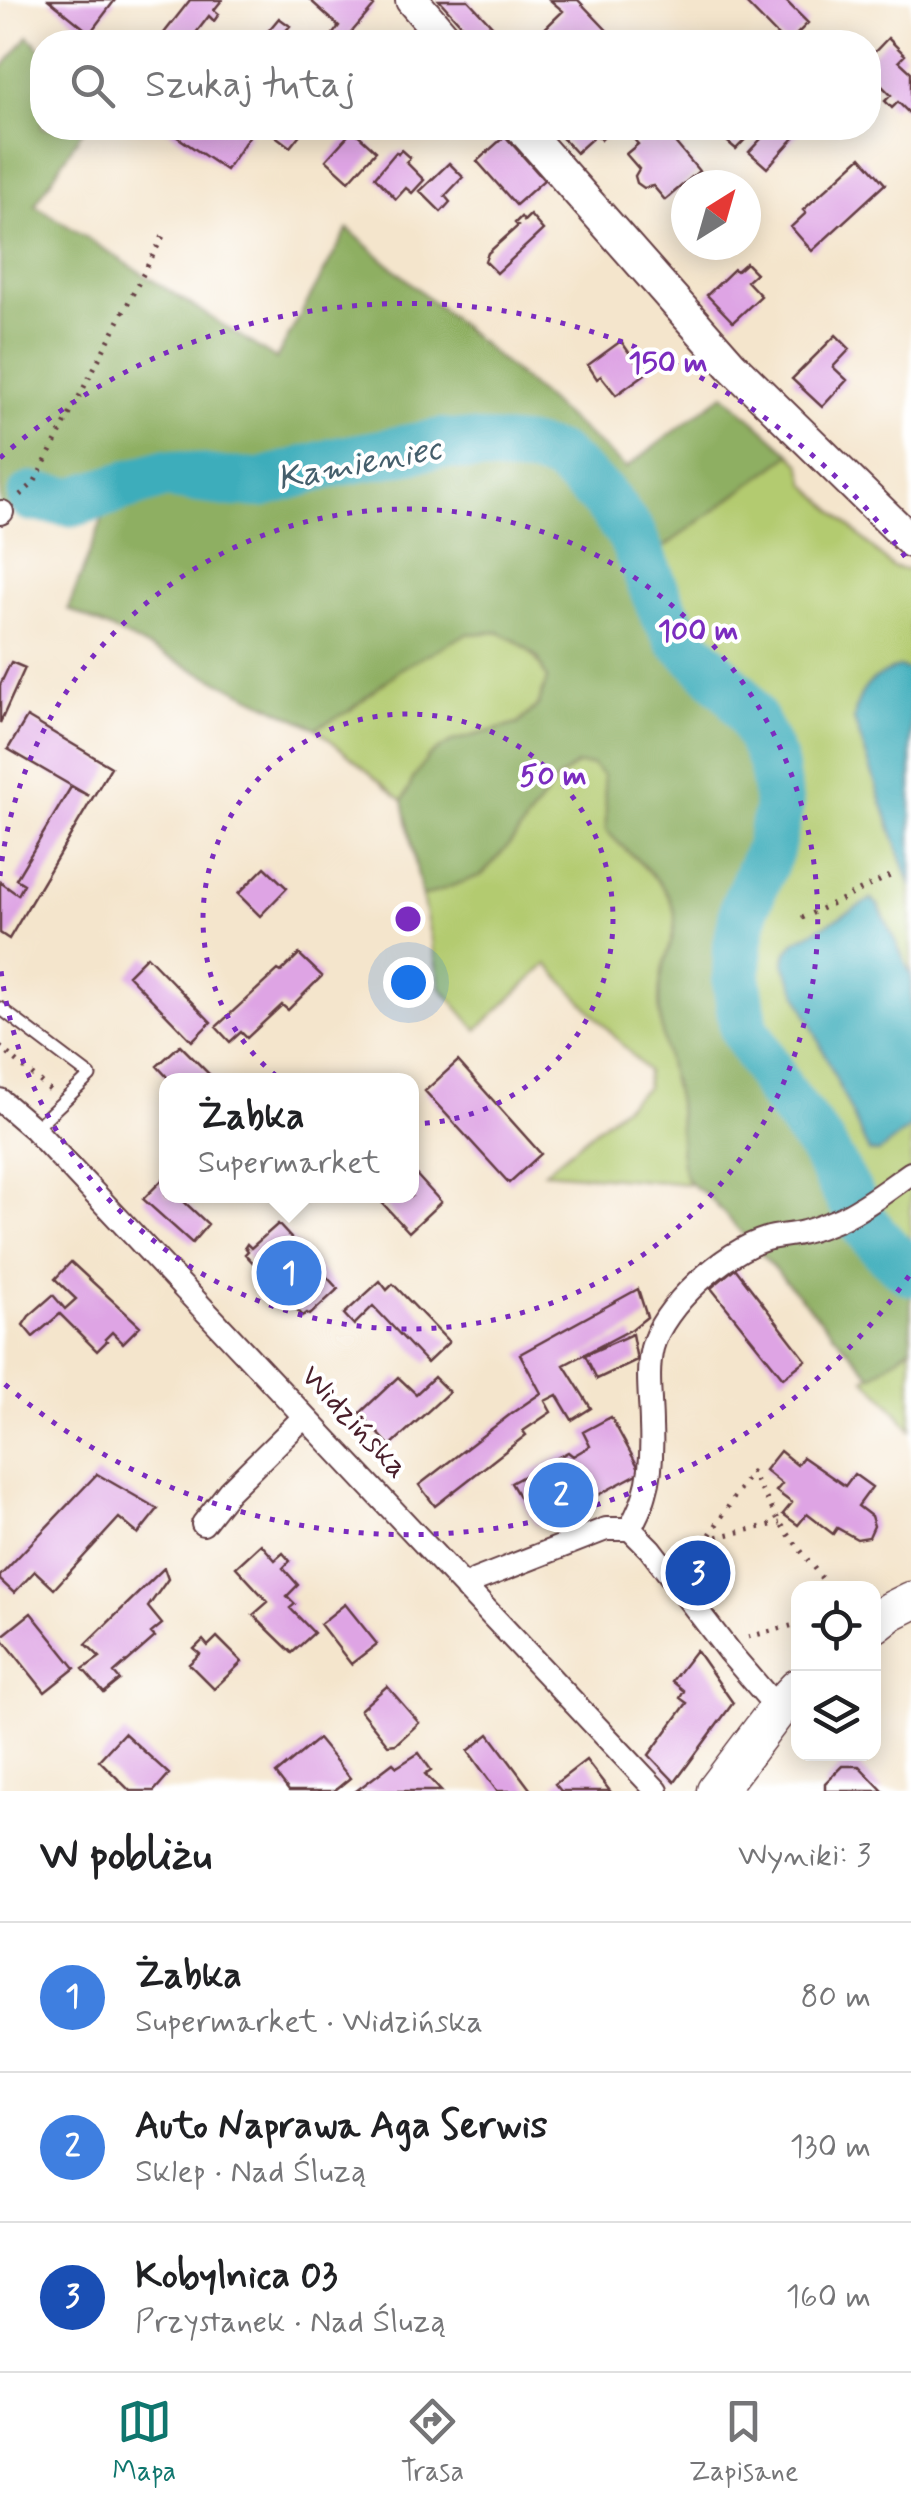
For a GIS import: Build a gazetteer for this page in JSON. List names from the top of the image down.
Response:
{
  "streets": {
    "street": ["Widzińska"]
  },
  "water": ["Kamieniec"],
  "north": "top right",
  "page": {
    "search": "Szukaj tutaj",
    "popup": ["Żabka", "Supermarket"],
    "pins": ["1", "2", "3"],
    "heading": ["W pobliżu", "Wyniki: 3"],
    "list": [
      {
        "mark": "1",
        "name": "Żabka",
        "note": "Supermarket · Widzińska",
        "value": "80 m"
      },
      {
        "mark": "2",
        "name": "Auto Naprawa Aga Serwis",
        "note": "Sklep · Nad Śluzą",
        "value": "130 m"
      },
      {
        "mark": "3",
        "name": "Kobylnica 03",
        "note": "Przystanek · Nad Śluzą",
        "value": "160 m"
      }
    ],
    "nav": ["Mapa", "Trasa", "Zapisane"]
  },
  "rings": ["150 m", "100 m", "50 m"]
}
